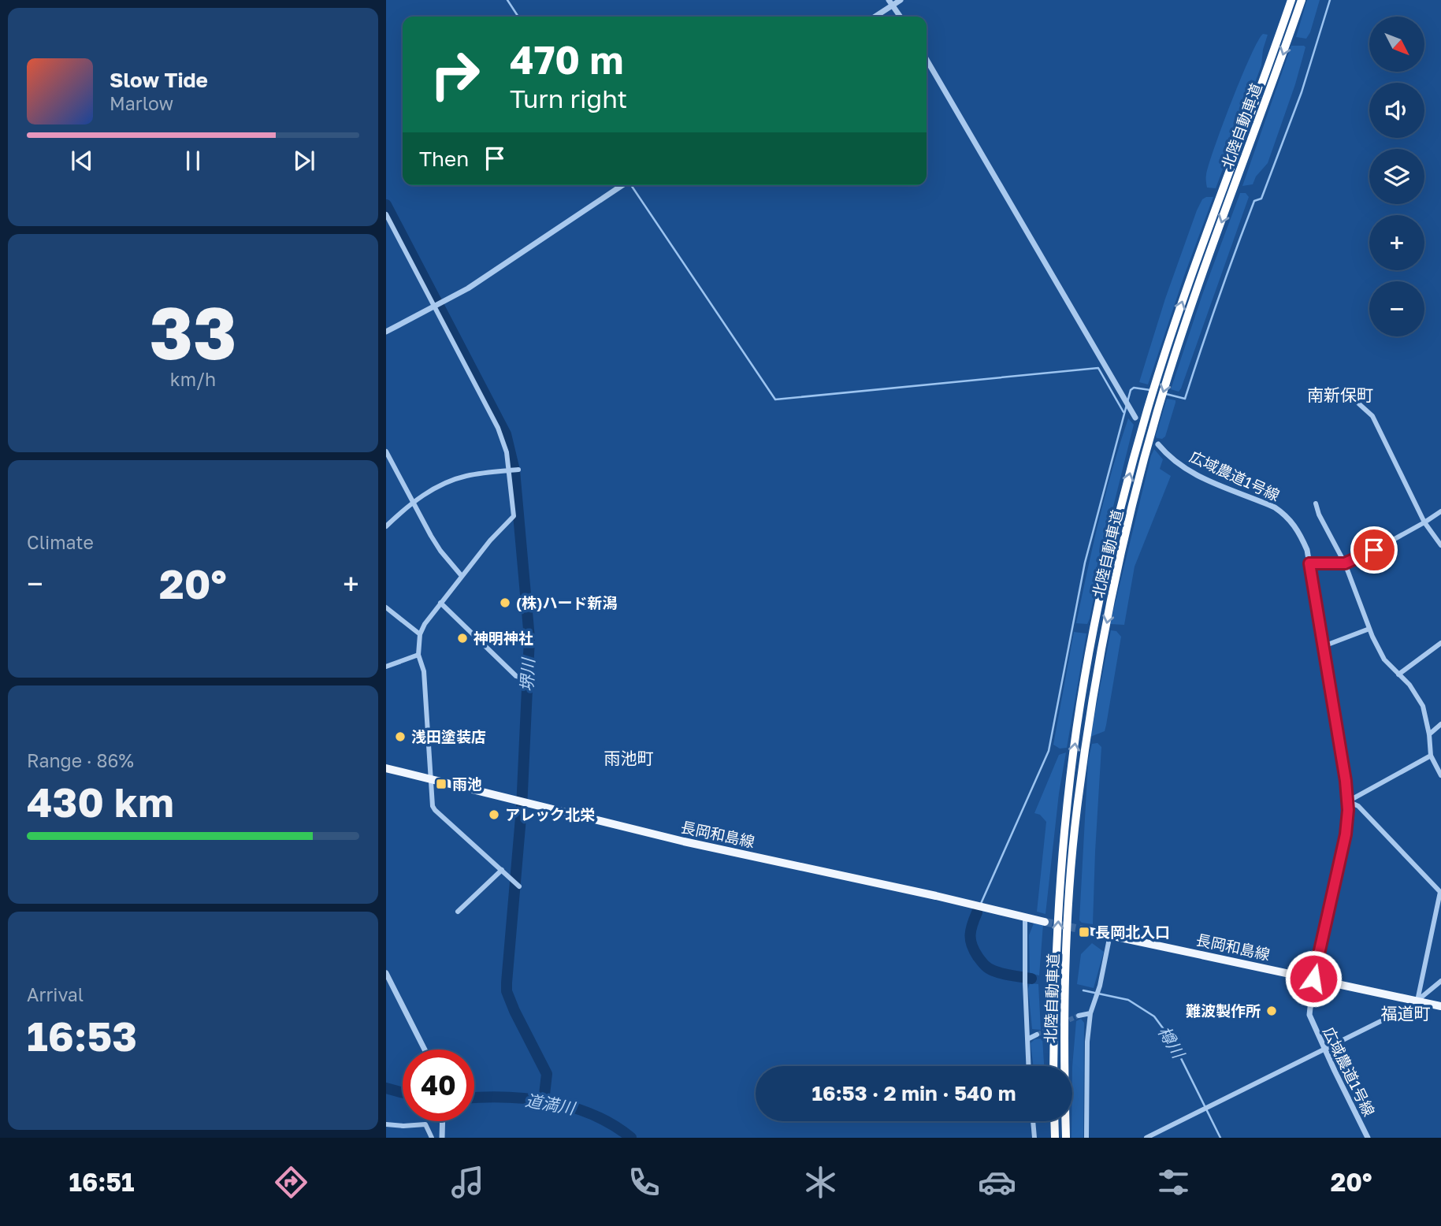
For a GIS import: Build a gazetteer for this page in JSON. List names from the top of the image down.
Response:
{
  "streets": {
    "highway": ["北陸自動車道"],
    "main road": ["長岡和島線"],
    "street": ["広域農道1号線"]
  },
  "crossings": [
    ["広域農道1号線", "長岡和島線"]
  ],
  "districts": ["南新保町", "雨池町", "福道町"],
  "water": ["堺川", "樽川", "道満川"],
  "places": {
    "other": [
      "(株)ハード新潟",
      "神明神社",
      "浅田塗装店",
      "アレック北栄",
      "難波製作所"
    ],
    "transit": ["雨池", "長岡北入口"]
  },
  "north": "bottom right",
  "page": {
    "map_buttons": ["+", "−"],
    "turn": ["470 m", "Turn right"],
    "song": ["Slow Tide", "Marlow"],
    "then": "Then",
    "tile": [
      ["33", "km/h"],
      "Climate",
      ["Range · 86%", "430 km"],
      ["Arrival", "16:53"]
    ],
    "heat": ["−", "20°", "+"],
    "limit": "40",
    "trip": "16:53 · 2 min · 540 m",
    "tabs": ["16:51", "20°"]
  }
}
